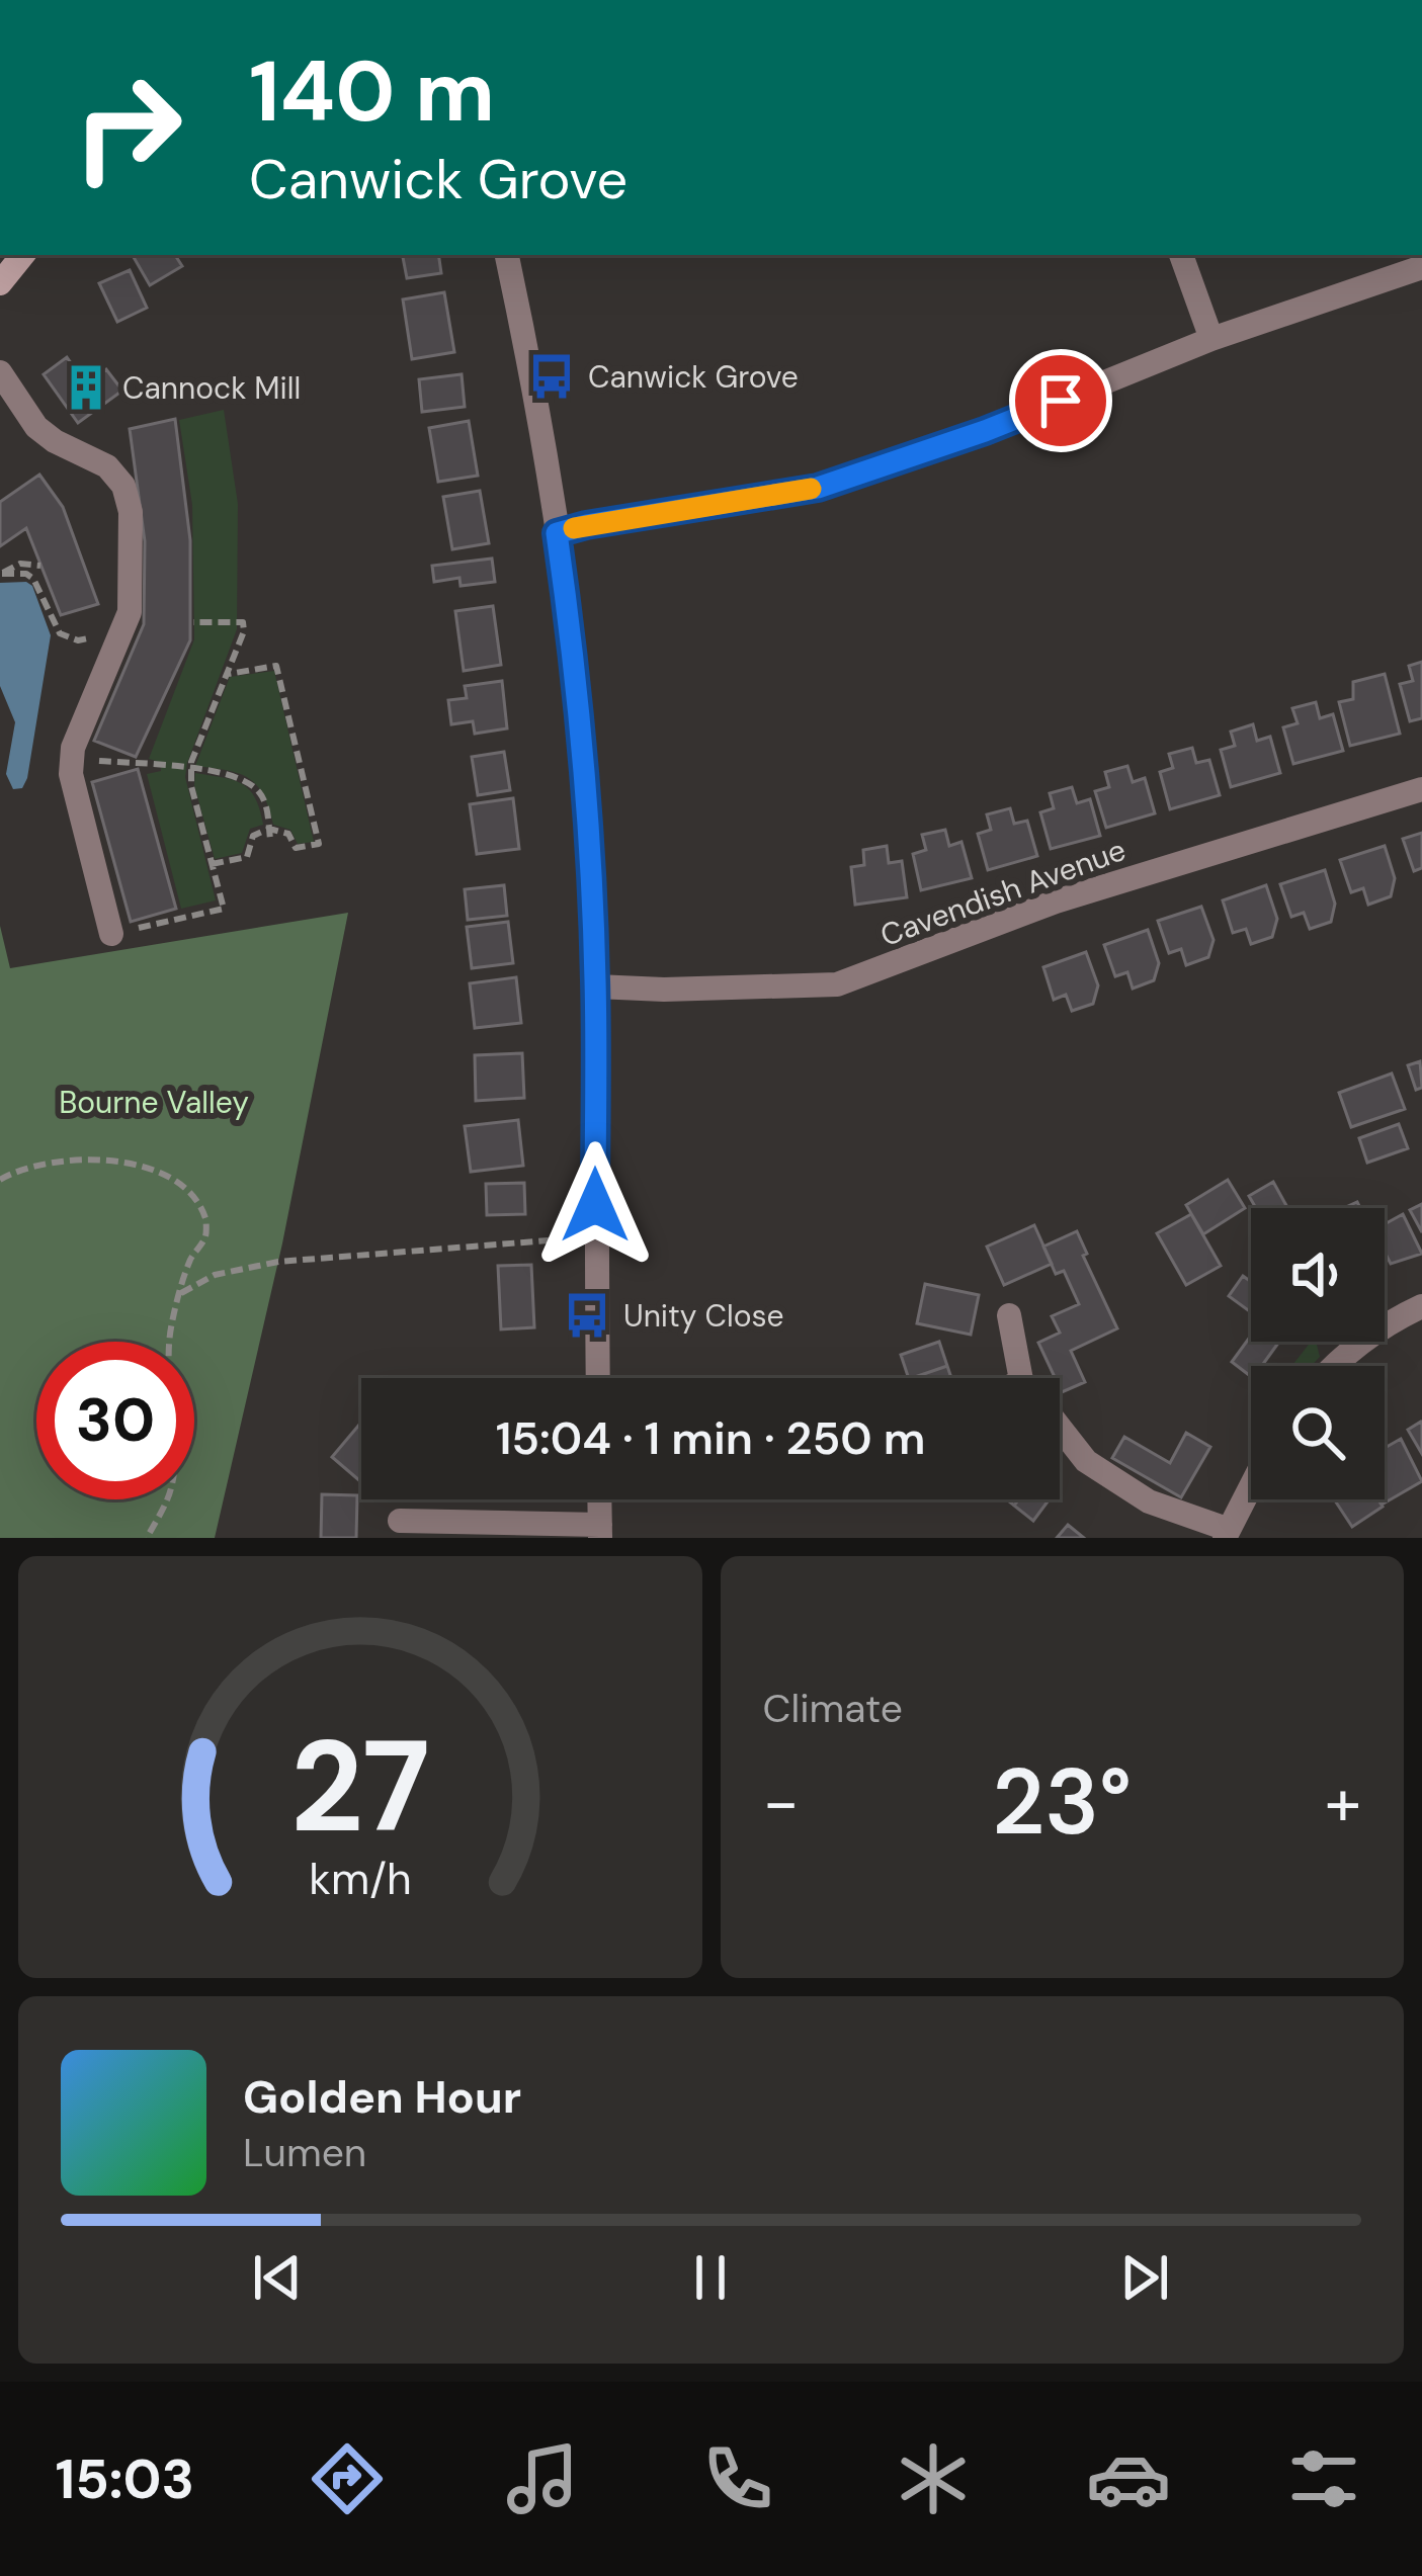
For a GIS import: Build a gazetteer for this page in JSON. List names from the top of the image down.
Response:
{
  "streets": {
    "street": ["Cavendish Avenue"]
  },
  "parks": ["Bourne Valley"],
  "places": {
    "bus stop": ["Canwick Grove", "Unity Close"],
    "building": ["Cannock Mill"]
  },
  "page": {
    "turn": ["140 m", "Canwick Grove"],
    "limit": "30",
    "trip": "15:04 · 1 min · 250 m",
    "tile": "Climate",
    "heat": ["−", "23°", "+"],
    "song": ["Golden Hour", "Lumen"],
    "tabs": "15:03",
    "gauge": ["27", "km/h"]
  }
}
